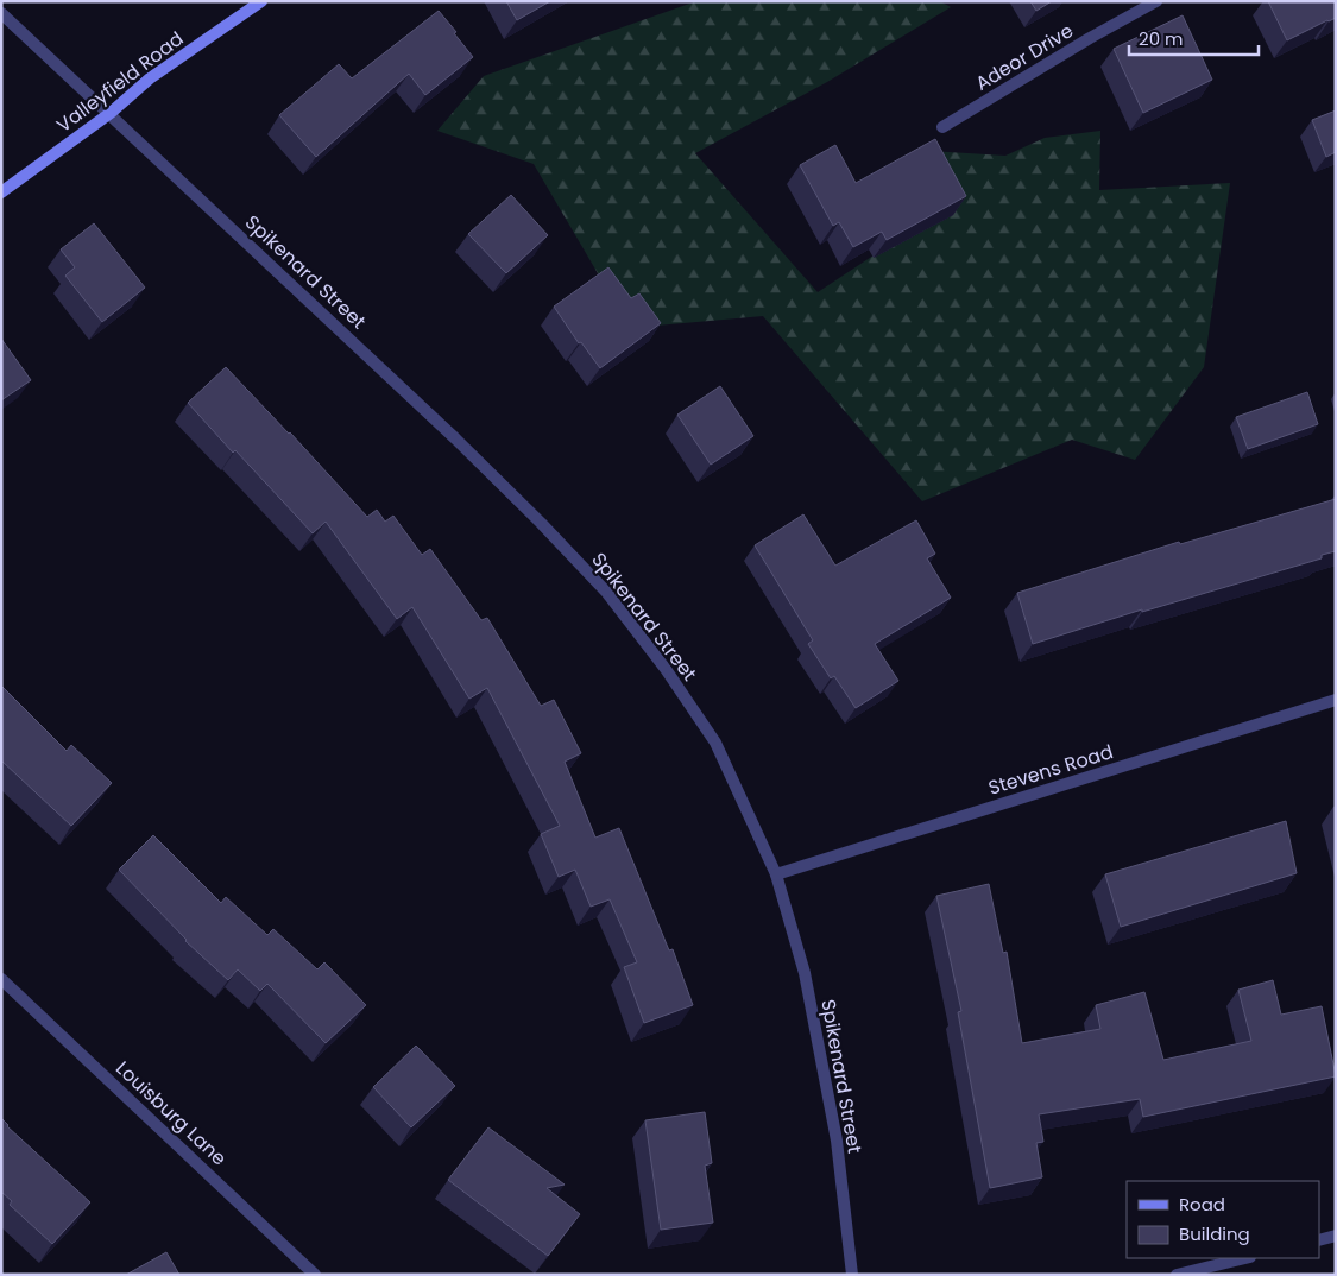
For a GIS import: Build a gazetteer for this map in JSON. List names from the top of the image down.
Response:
{
  "streets": {
    "street": [
      "Adeor Drive",
      "Valleyfield Road",
      "Spikenard Street",
      "Stevens Road",
      "Louisburg Lane"
    ]
  },
  "crossings": [
    ["Valleyfield Road", "Spikenard Street"],
    ["Spikenard Street", "Stevens Road"]
  ],
  "legend": ["Road", "Building"],
  "scale_bar": "20 m"
}
